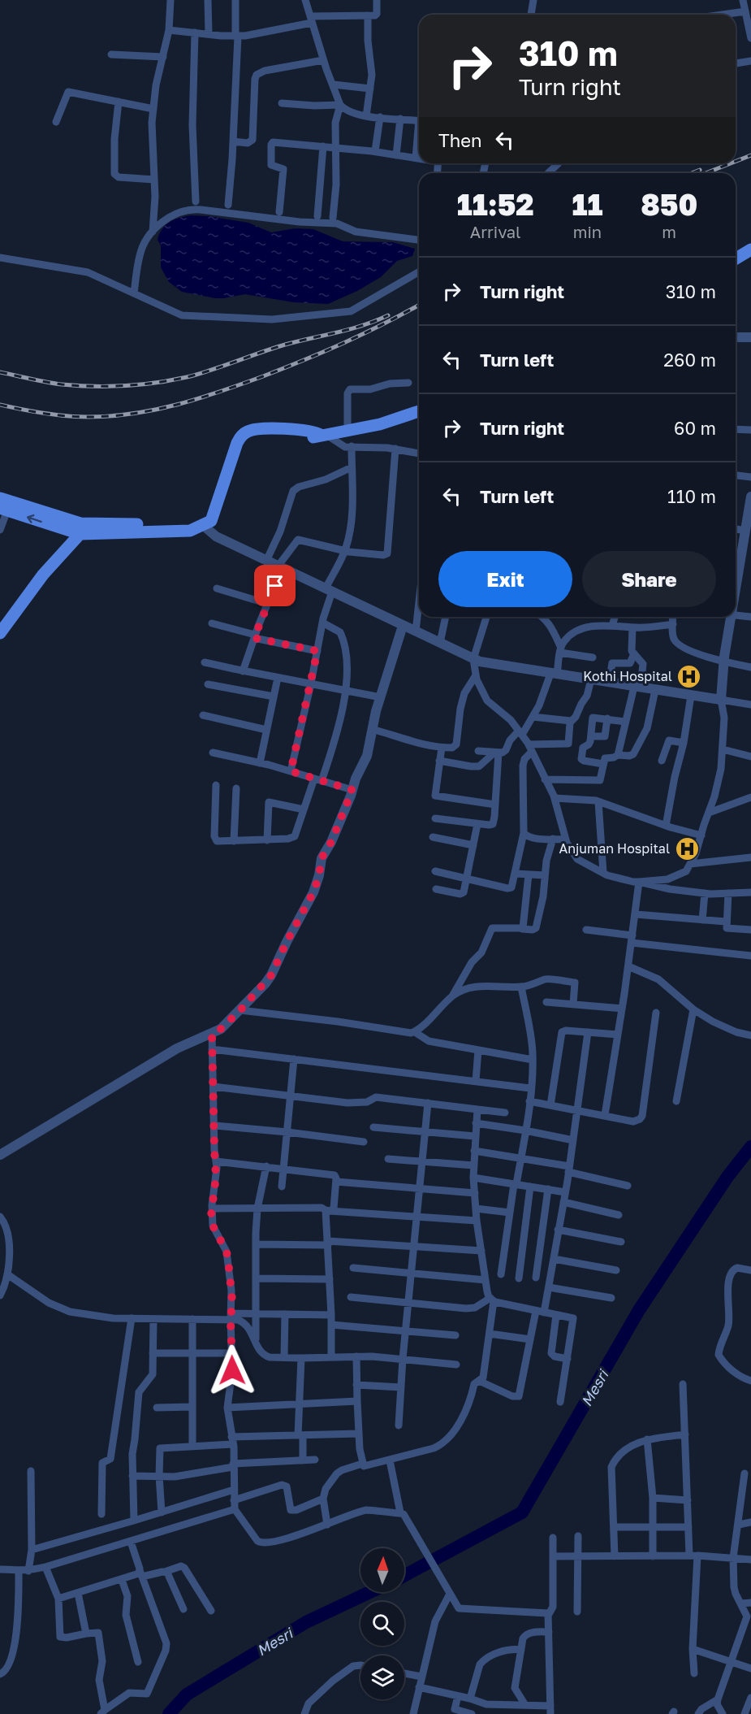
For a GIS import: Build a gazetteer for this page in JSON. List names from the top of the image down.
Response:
{
  "water": ["Mesri"],
  "places": {
    "hospital": ["Kothi Hospital", "Anjuman Hospital"]
  },
  "north": "top",
  "page": {
    "turn": ["310 m", "Turn right"],
    "then": "Then",
    "eta": [
      "11:52",
      "Arrival",
      "11",
      "min",
      "850",
      "m"
    ],
    "list": [
      {
        "name": "Turn right",
        "value": "310 m"
      },
      {
        "name": "Turn left",
        "value": "260 m"
      },
      {
        "name": "Turn right",
        "value": "60 m"
      },
      {
        "name": "Turn left",
        "value": "110 m"
      }
    ],
    "buttons": ["Exit", "Share"]
  }
}
